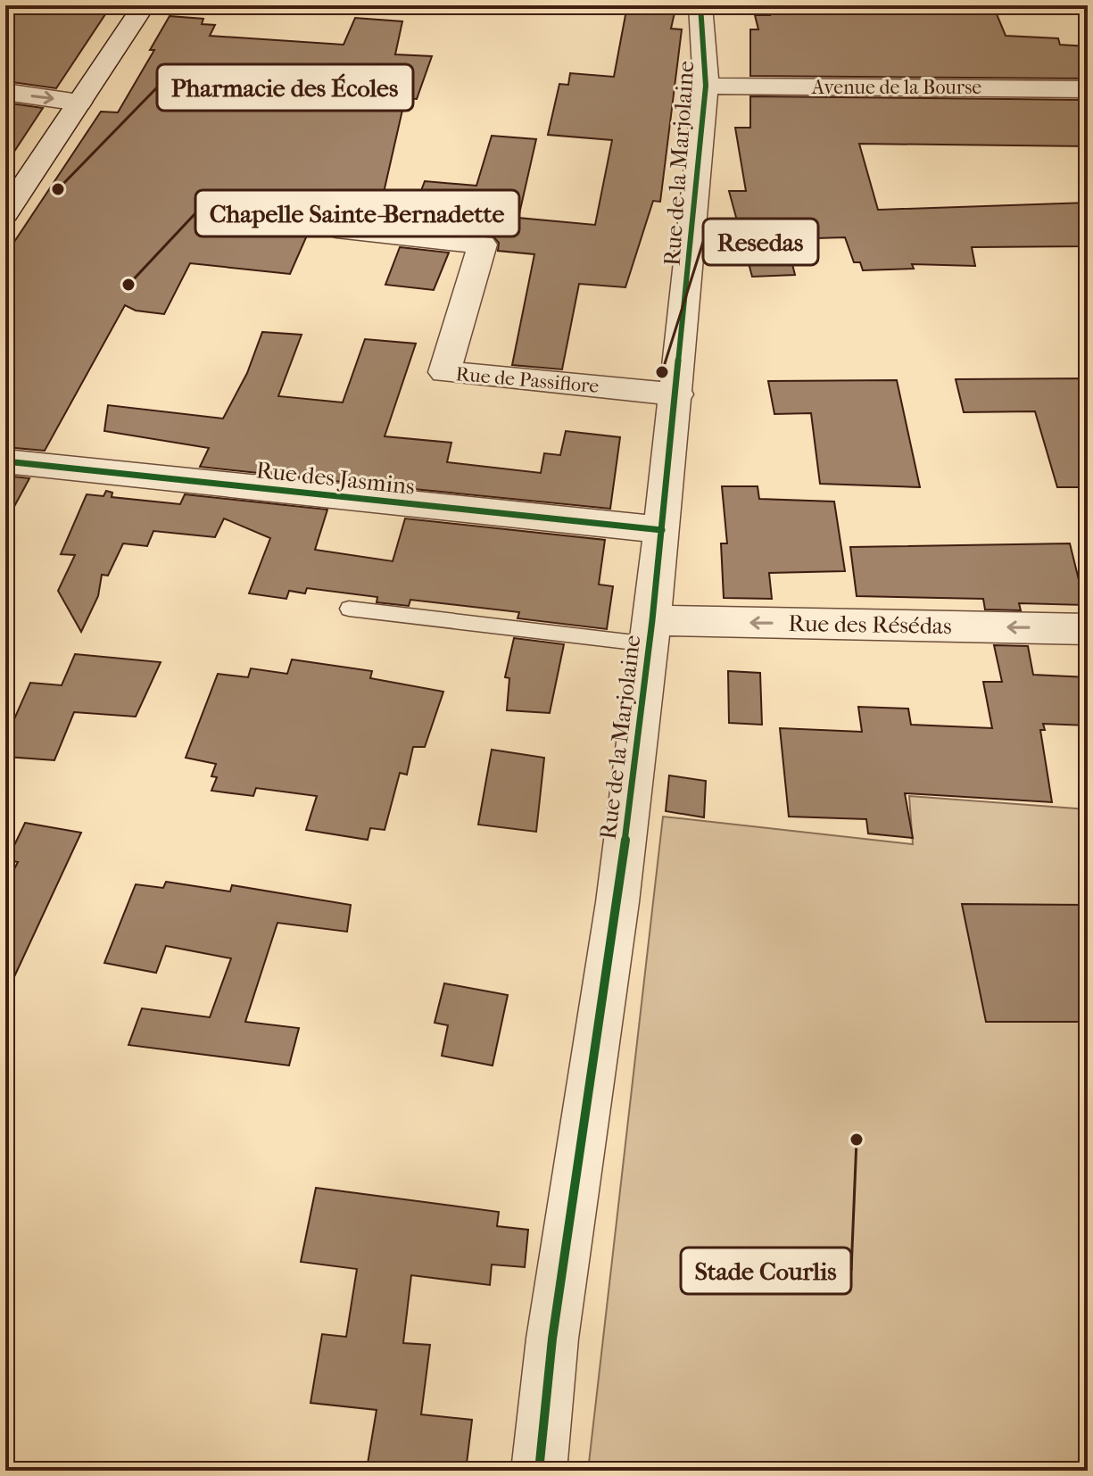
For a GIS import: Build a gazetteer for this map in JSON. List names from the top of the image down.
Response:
{
  "streets": {
    "street": [
      "Avenue de la Bourse",
      "Rue de la Marjolaine",
      "Rue de Passiflore",
      "Rue des Jasmins",
      "Rue des Résédas"
    ]
  },
  "crossings": [
    ["Avenue de la Bourse", "Rue de la Marjolaine"],
    ["Rue de la Marjolaine", "Rue de Passiflore"],
    ["Rue de la Marjolaine", "Rue des Jasmins"],
    ["Rue de la Marjolaine", "Rue des Résédas"]
  ],
  "one_way": ["Rue des Résédas"],
  "places": [
    "Pharmacie des Écoles",
    "Chapelle Sainte-Bernadette",
    "Resedas",
    "Stade Courlis"
  ]
}
